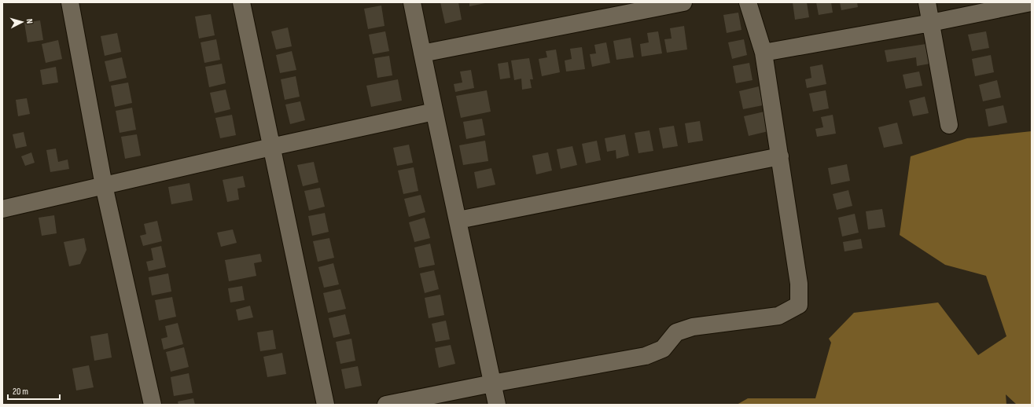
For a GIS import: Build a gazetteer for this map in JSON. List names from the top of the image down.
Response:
{
  "scale_bar": "20 m",
  "north": "right"
}
